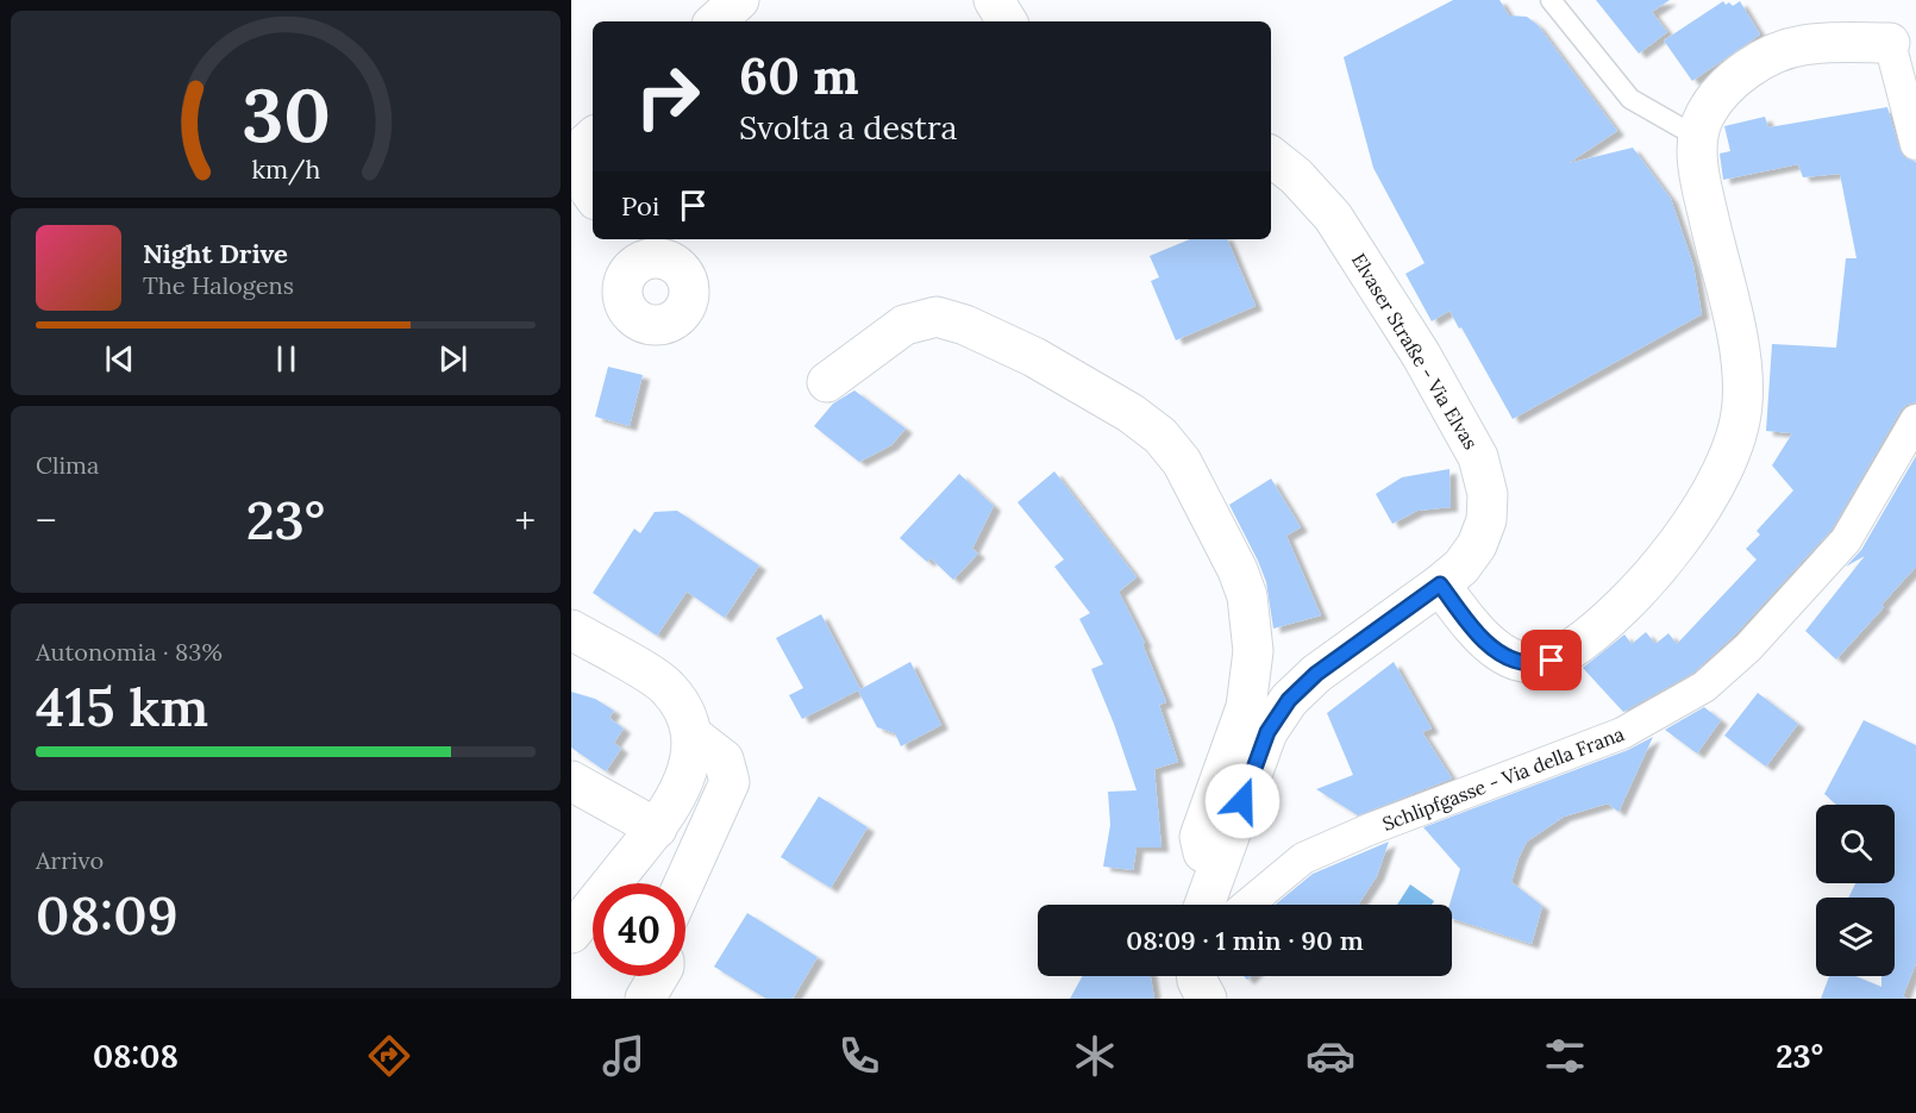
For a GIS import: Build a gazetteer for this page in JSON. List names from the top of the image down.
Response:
{
  "streets": {
    "street": ["Elvaser Straße - Via Elvas", "Schlipfgasse - Via della Frana"]
  },
  "page": {
    "turn": ["60 m", "Svolta a destra"],
    "then": "Poi",
    "song": ["Night Drive", "The Halogens"],
    "tile": [
      "Clima",
      ["Autonomia · 83%", "415 km"],
      ["Arrivo", "08:09"]
    ],
    "heat": ["−", "23°", "+"],
    "limit": "40",
    "trip": "08:09 · 1 min · 90 m",
    "tabs": ["08:08", "23°"],
    "gauge": ["30", "km/h"]
  }
}
